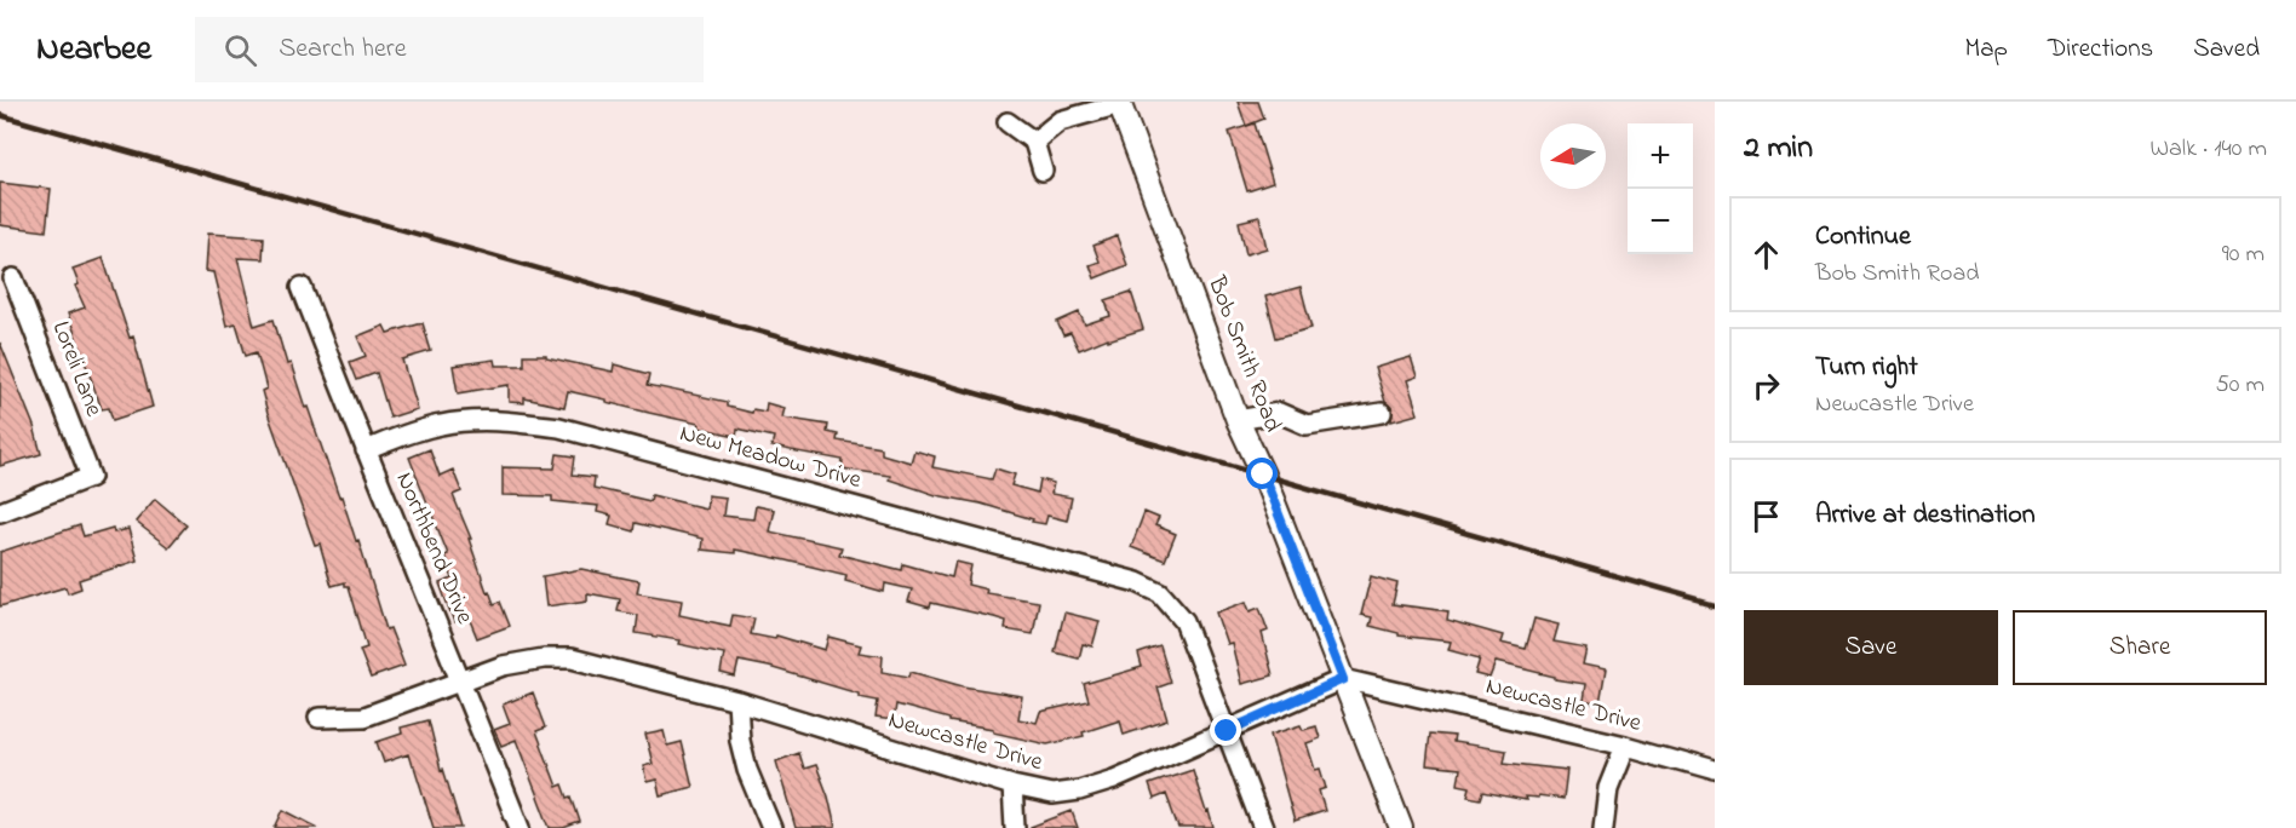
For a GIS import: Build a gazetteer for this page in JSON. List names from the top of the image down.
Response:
{
  "streets": {
    "street": [
      "Bob Smith Road",
      "Loreli Lane",
      "New Meadow Drive",
      "Northbend Drive",
      "Newcastle Drive"
    ]
  },
  "crossings": [
    ["Bob Smith Road", "Newcastle Drive"],
    ["New Meadow Drive", "Northbend Drive"],
    ["New Meadow Drive", "Newcastle Drive"],
    ["Northbend Drive", "Newcastle Drive"]
  ],
  "north": "left",
  "page": {
    "header": "Nearbee",
    "search": "Search here",
    "nav": ["Map", "Directions", "Saved"],
    "heading": ["2 min", "Walk · 140 m"],
    "map_buttons": ["+", "−"],
    "list": [
      ["Continue", "Bob Smith Road", "90 m"],
      ["Turn right", "Newcastle Drive", "50 m"],
      "Arrive at destination"
    ],
    "buttons": ["Save", "Share"]
  }
}
